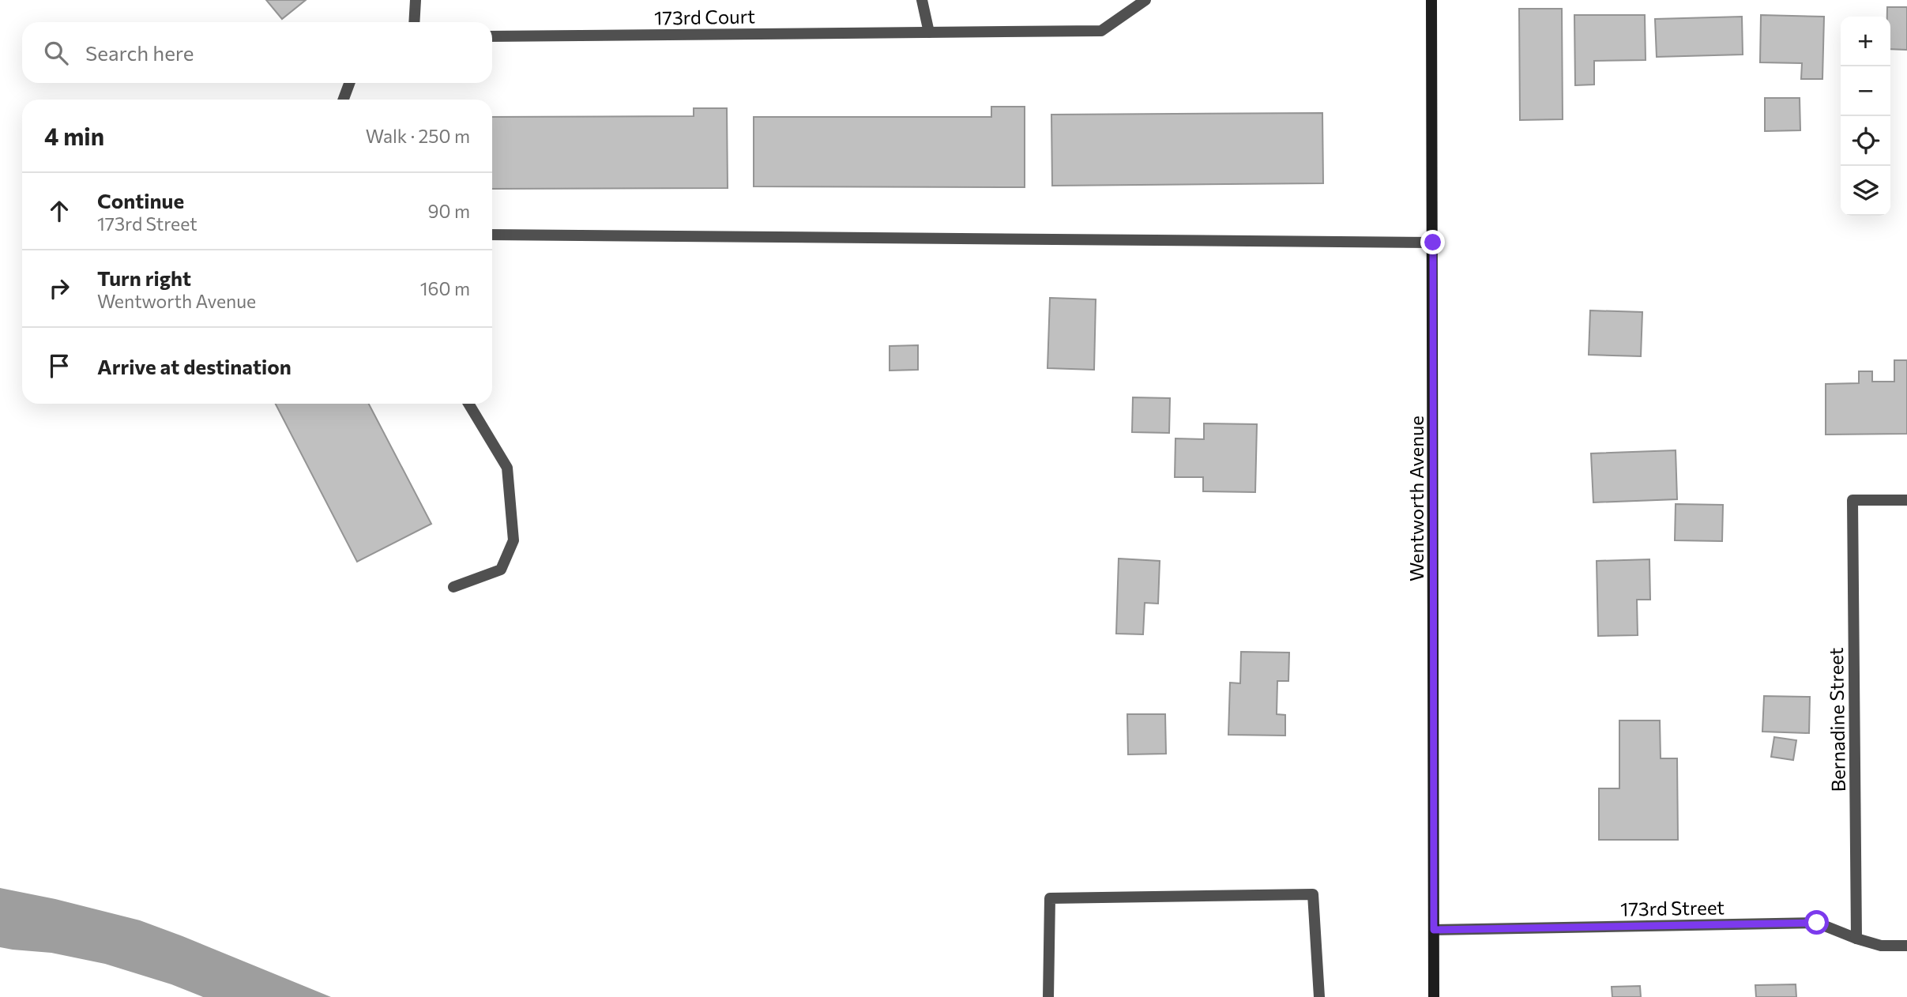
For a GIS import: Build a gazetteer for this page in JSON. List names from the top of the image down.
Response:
{
  "streets": {
    "street": [
      "173rd Court",
      "Wentworth Avenue",
      "Bernadine Street",
      "173rd Street"
    ]
  },
  "crossings": [
    ["Wentworth Avenue", "173rd Street"],
    ["Bernadine Street", "173rd Street"]
  ],
  "page": {
    "map_buttons": ["+", "−"],
    "search": "Search here",
    "heading": ["4 min", "Walk · 250 m"],
    "list": [
      ["Continue", "173rd Street", "90 m"],
      ["Turn right", "Wentworth Avenue", "160 m"],
      "Arrive at destination"
    ]
  }
}
